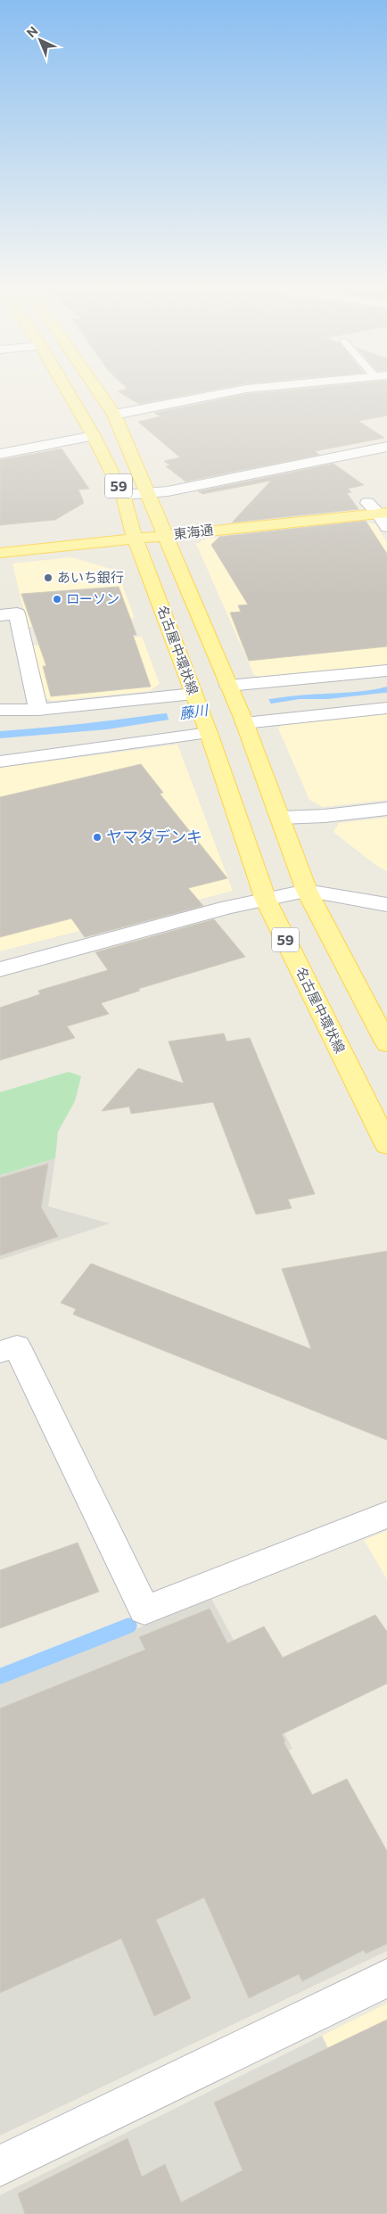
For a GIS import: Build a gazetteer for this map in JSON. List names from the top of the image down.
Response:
{
  "streets": {
    "main road": ["59", "東海通", "名古屋中環状線"]
  },
  "crossings": [
    ["59", "東海通"],
    ["東海通", "名古屋中環状線"]
  ],
  "water": ["藤川"],
  "places": ["あいち銀行", "ローソン", "ヤマダデンキ"],
  "north": "top left"
}
